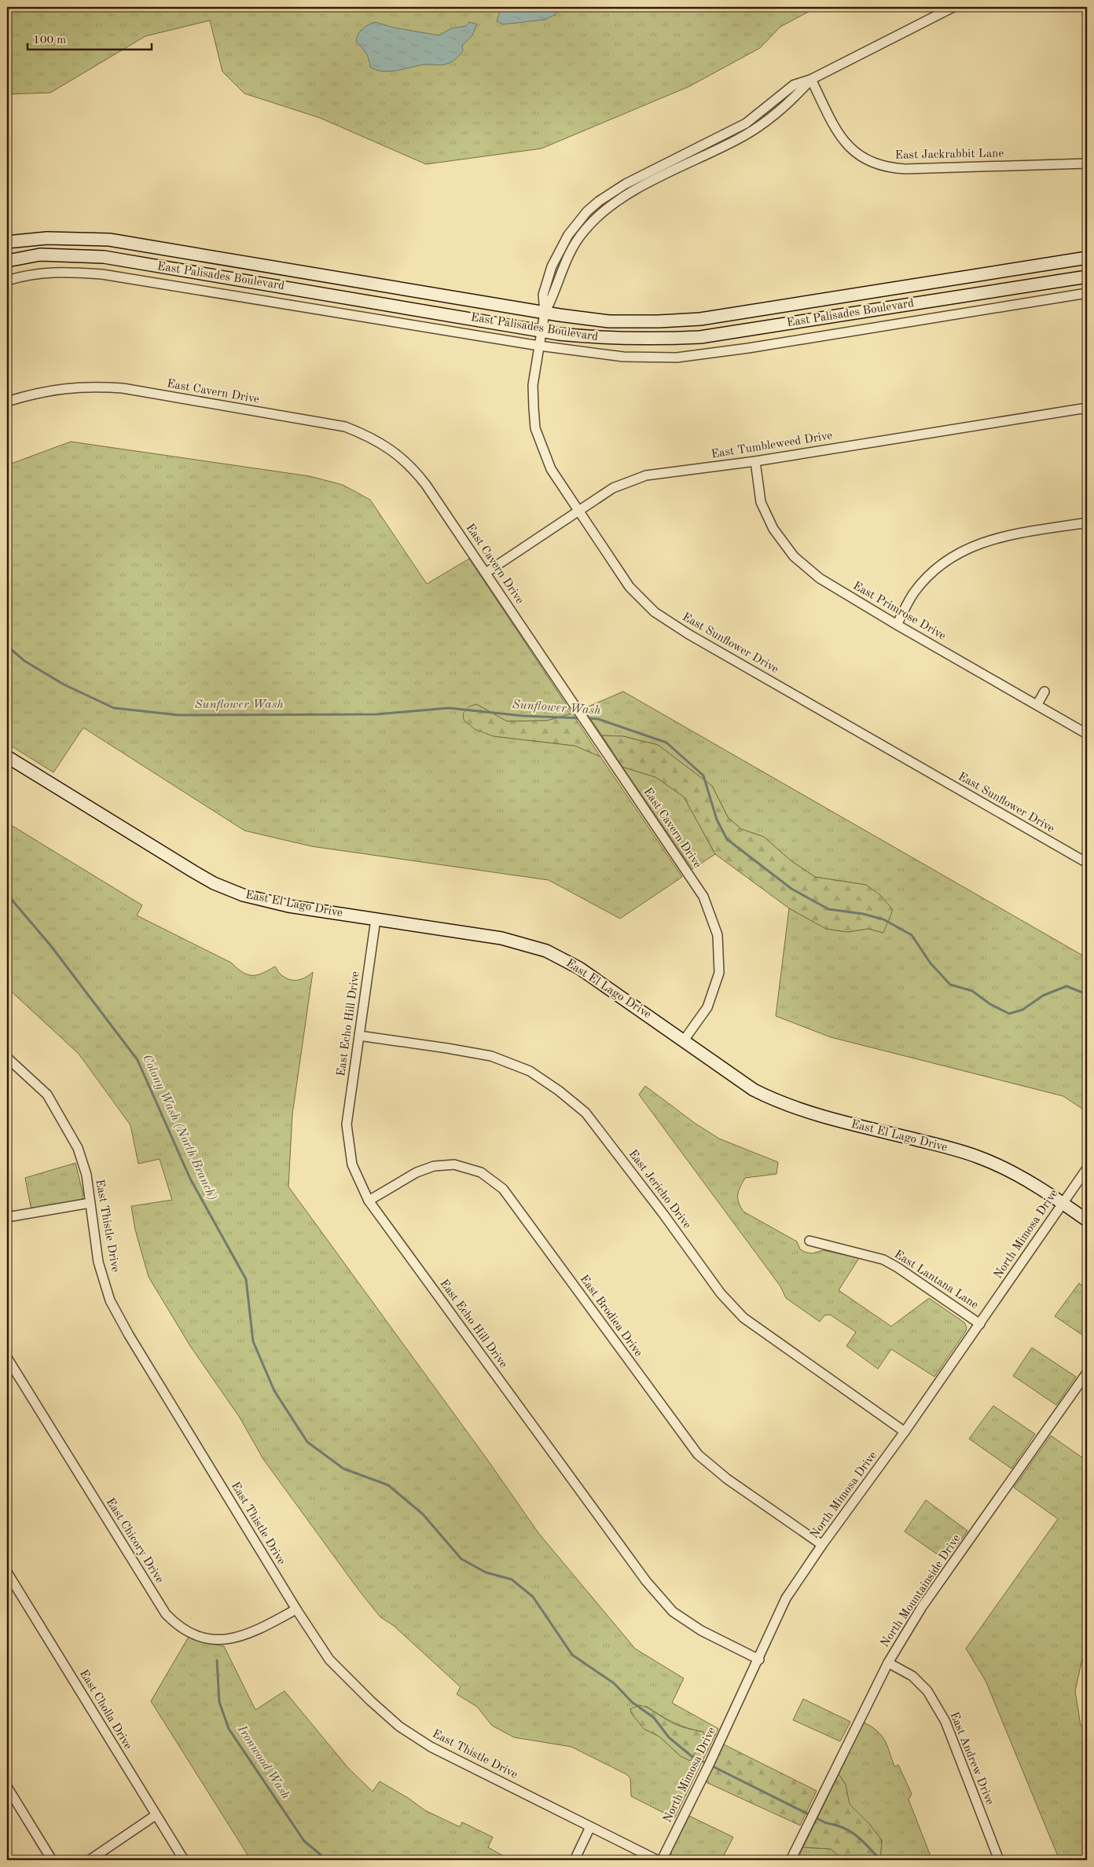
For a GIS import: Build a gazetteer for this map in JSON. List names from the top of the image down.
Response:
{
  "streets": {
    "street": [
      "East Jackrabbit Lane",
      "East Palisades Boulevard",
      "East Cavern Drive",
      "East Tumbleweed Drive",
      "East Primrose Drive",
      "East Sunflower Drive",
      "East El Lago Drive",
      "East Echo Hill Drive",
      "East Jericho Drive",
      "East Thistle Drive",
      "North Mimosa Drive",
      "East Lantana Lane",
      "East Brodiea Drive",
      "East Chicory Drive",
      "North Mountainside Drive",
      "East Cholla Drive",
      "East Andrew Drive"
    ]
  },
  "crossings": [
    ["East Palisades Boulevard", "East Sunflower Drive"],
    ["East Cavern Drive", "East Tumbleweed Drive"],
    ["East Cavern Drive", "East El Lago Drive"],
    ["East Tumbleweed Drive", "East Primrose Drive"],
    ["East Tumbleweed Drive", "East Sunflower Drive"],
    ["East El Lago Drive", "East Echo Hill Drive"],
    ["East El Lago Drive", "North Mimosa Drive"],
    ["East Echo Hill Drive", "East Jericho Drive"],
    ["East Echo Hill Drive", "North Mimosa Drive"],
    ["East Echo Hill Drive", "East Brodiea Drive"],
    ["East Jericho Drive", "North Mimosa Drive"],
    ["East Thistle Drive", "East Chicory Drive"],
    ["North Mimosa Drive", "East Lantana Lane"],
    ["North Mimosa Drive", "East Brodiea Drive"],
    ["North Mountainside Drive", "East Andrew Drive"]
  ],
  "water": ["Sunflower Wash", "Colony Wash (North Branch)", "Ironwood Wash"],
  "scale_bar": "100 m"
}
